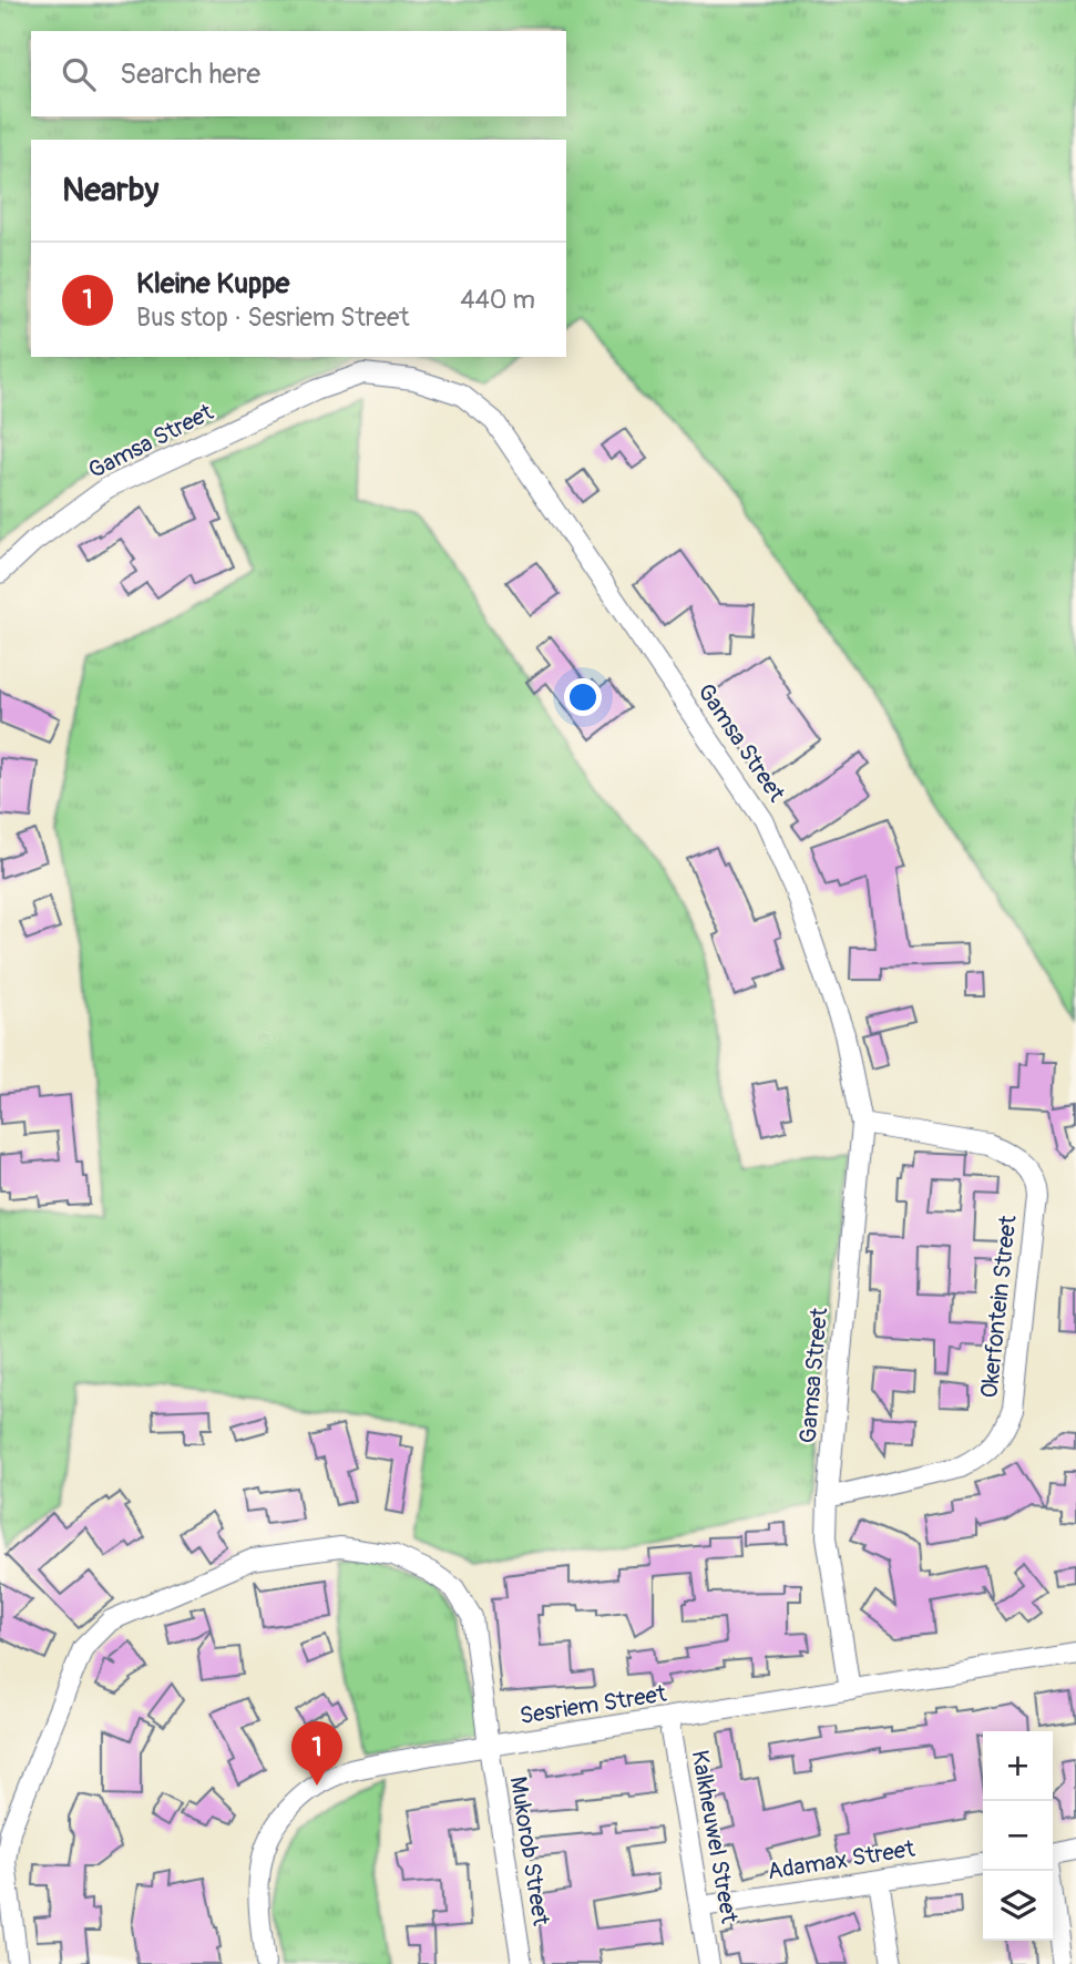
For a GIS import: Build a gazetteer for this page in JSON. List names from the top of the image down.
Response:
{
  "streets": {
    "street": [
      "Gamsa Street",
      "Okerfontein Street",
      "Sesriem Street",
      "Kalkheuwel Street",
      "Mukorob Street",
      "Adamax Street"
    ]
  },
  "crossings": [
    ["Gamsa Street", "Okerfontein Street"],
    ["Gamsa Street", "Sesriem Street"],
    ["Sesriem Street", "Kalkheuwel Street"],
    ["Sesriem Street", "Mukorob Street"],
    ["Kalkheuwel Street", "Adamax Street"]
  ],
  "page": {
    "search": "Search here",
    "heading": "Nearby",
    "list": [
      {
        "mark": "1",
        "name": "Kleine Kuppe",
        "note": "Bus stop · Sesriem Street",
        "value": "440 m"
      }
    ],
    "pins": "1",
    "map_buttons": ["+", "−"]
  }
}
